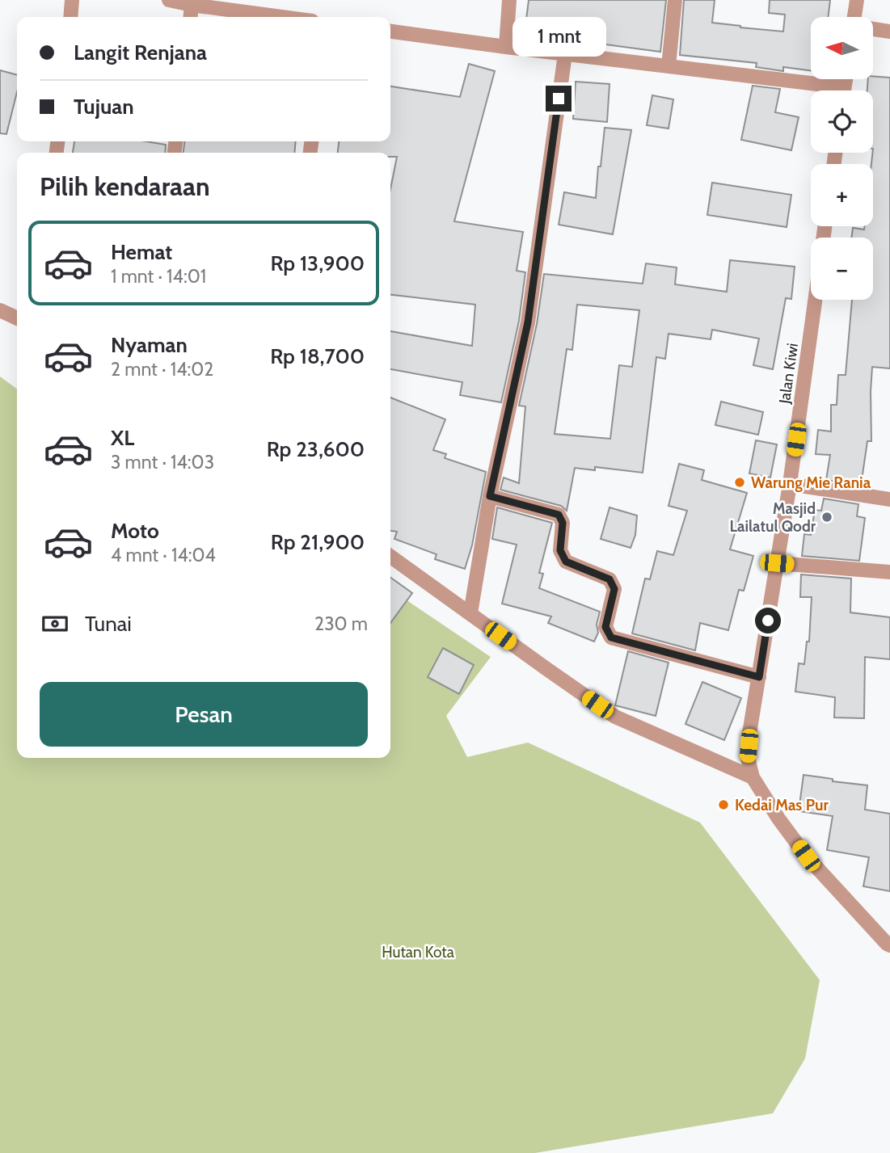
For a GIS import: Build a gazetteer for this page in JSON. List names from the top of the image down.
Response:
{
  "streets": {
    "street": ["Jalan Kiwi"]
  },
  "parks": ["Hutan Kota"],
  "places": ["Warung Mie Rania", "Masjid Lailatul Qodr", "Kedai Mas Pur"],
  "north": "left",
  "page": {
    "map_buttons": ["+", "−"],
    "bubble": "1 mnt",
    "banner": ["Langit Renjana", "Tujuan"],
    "heading": "Pilih kendaraan",
    "list": [
      {
        "name": "Hemat",
        "note": "1 mnt · 14:01",
        "value": "Rp 13,900"
      },
      {
        "name": "Nyaman",
        "note": "2 mnt · 14:02",
        "value": "Rp 18,700"
      },
      {
        "name": "XL",
        "note": "3 mnt · 14:03",
        "value": "Rp 23,600"
      },
      {
        "name": "Moto",
        "note": "4 mnt · 14:04",
        "value": "Rp 21,900"
      }
    ],
    "pay": ["Tunai", "230 m"],
    "buttons": "Pesan"
  }
}
